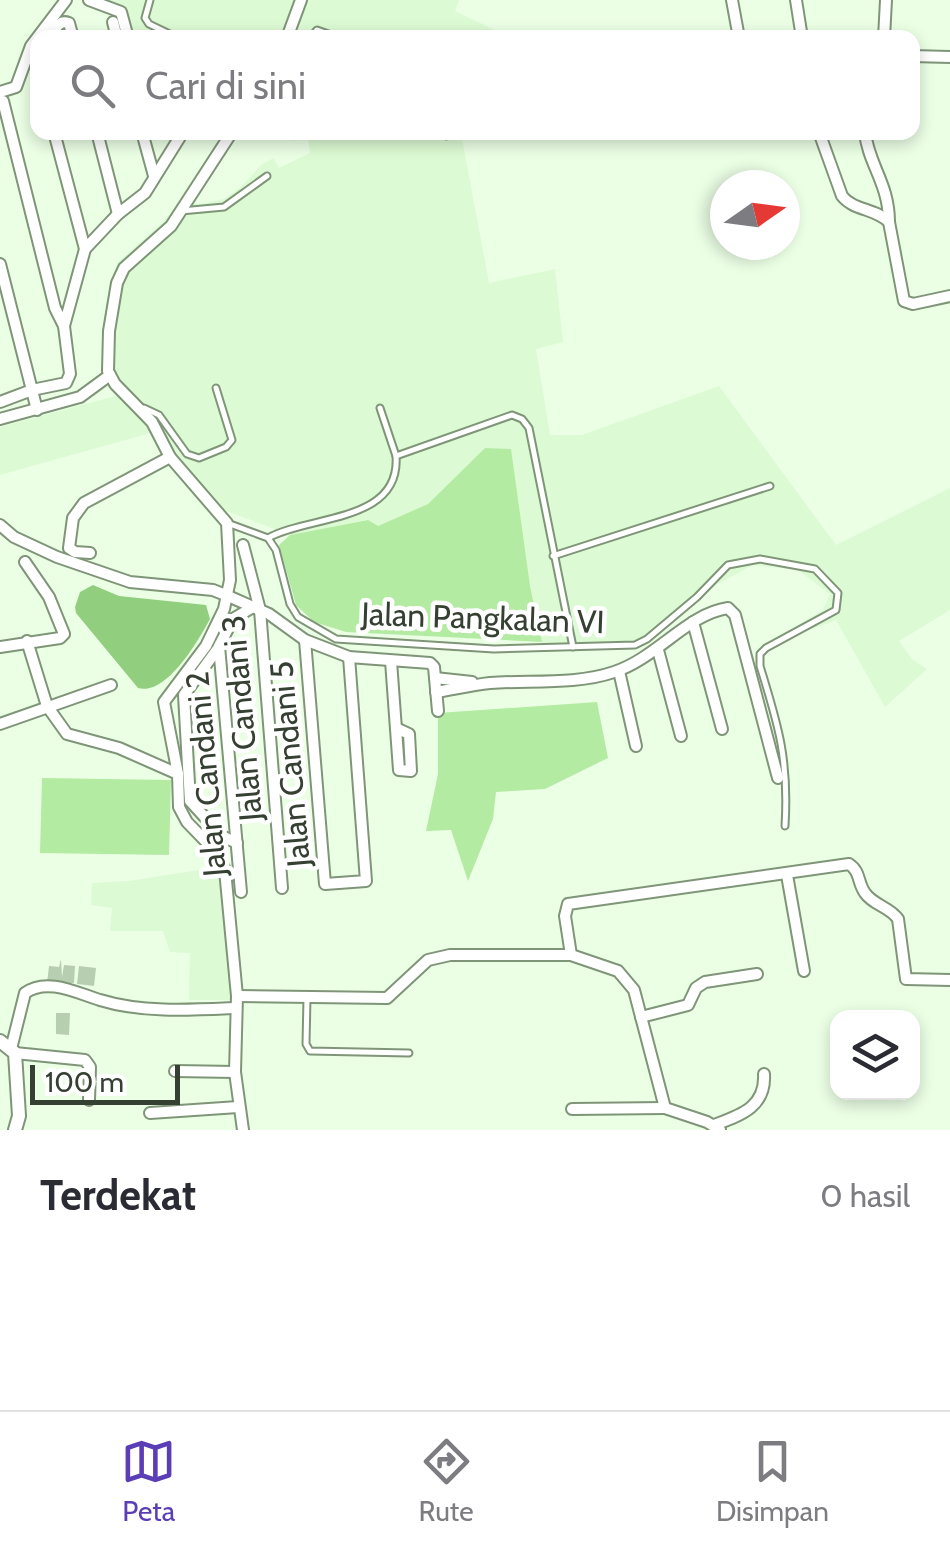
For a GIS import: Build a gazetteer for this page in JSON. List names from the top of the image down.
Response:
{
  "streets": {
    "street": ["Jalan Candani 3", "Jalan Candani 5", "Jalan Candani 2"],
    "lane": ["Jalan Pangkalan VI"]
  },
  "crossings": [
    ["Jalan Candani 3", "Jalan Candani 2"]
  ],
  "scale_bar": "100 m",
  "north": "right",
  "page": {
    "search": "Cari di sini",
    "scale": "100 m",
    "heading": ["Terdekat", "0 hasil"],
    "nav": ["Peta", "Rute", "Disimpan"]
  }
}
